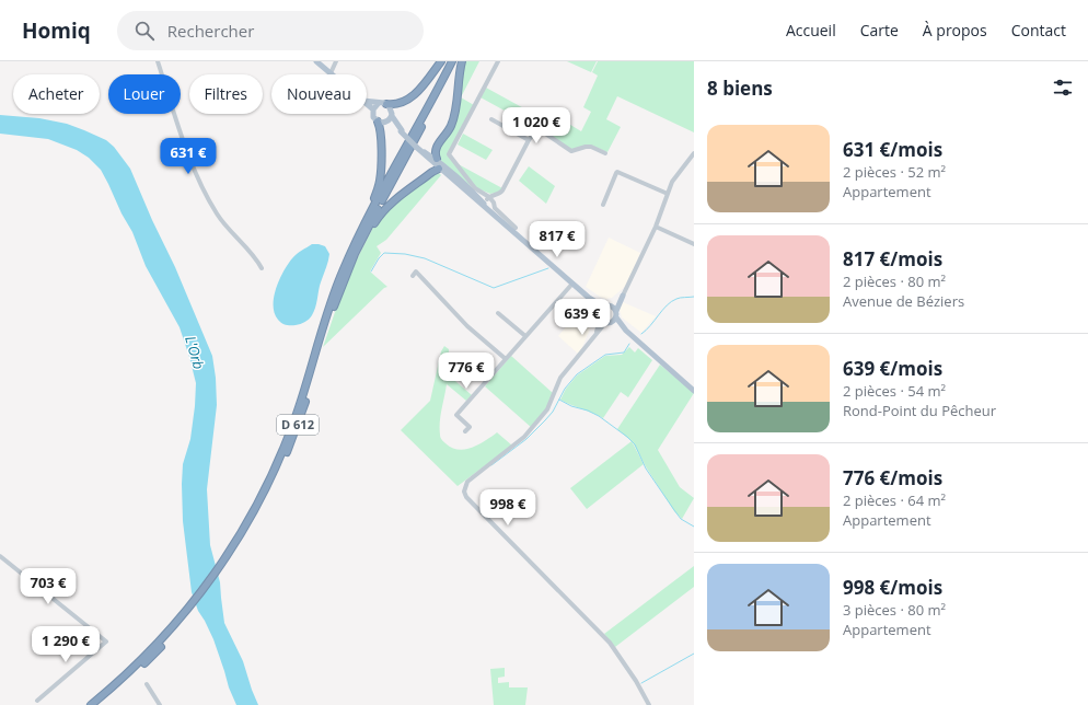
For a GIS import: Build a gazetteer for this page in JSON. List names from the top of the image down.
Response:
{
  "streets": {
    "highway": ["D 612"]
  },
  "water": ["L'Orb"],
  "page": {
    "header": "Homiq",
    "search": "Rechercher",
    "nav": [
      "Accueil",
      "Carte",
      "À propos",
      "Contact"
    ],
    "heading": "8 biens",
    "chip": [
      "Acheter",
      "Louer",
      "Filtres",
      "Nouveau"
    ],
    "price": [
      "1 020 €",
      "631 €",
      "817 €",
      "639 €",
      "776 €",
      "998 €",
      "703 €",
      "1 290 €"
    ],
    "list": [
      {
        "name": "631 €/mois",
        "note": "2 pièces · 52 m² · Appartement"
      },
      {
        "name": "817 €/mois",
        "note": "2 pièces · 80 m² · Avenue de Béziers"
      },
      {
        "name": "639 €/mois",
        "note": "2 pièces · 54 m² · Rond-Point du Pêcheur"
      },
      {
        "name": "776 €/mois",
        "note": "2 pièces · 64 m² · Appartement"
      },
      {
        "name": "998 €/mois",
        "note": "3 pièces · 80 m² · Appartement"
      }
    ]
  }
}
